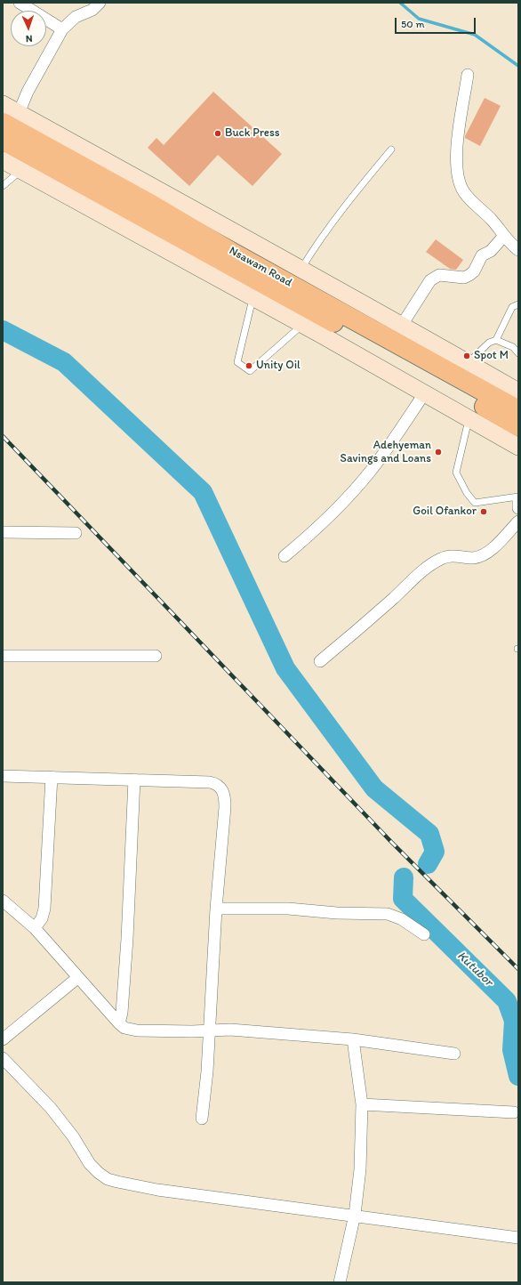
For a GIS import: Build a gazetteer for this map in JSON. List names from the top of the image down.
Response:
{
  "streets": {
    "highway": ["Nsawam Road"]
  },
  "water": ["Kutubor"],
  "places": [
    "Buck Press",
    "Spot M",
    "Unity Oil",
    "Adehyeman Savings and Loans",
    "Goil Ofankor"
  ],
  "scale_bar": "50 m",
  "north": "bottom"
}
